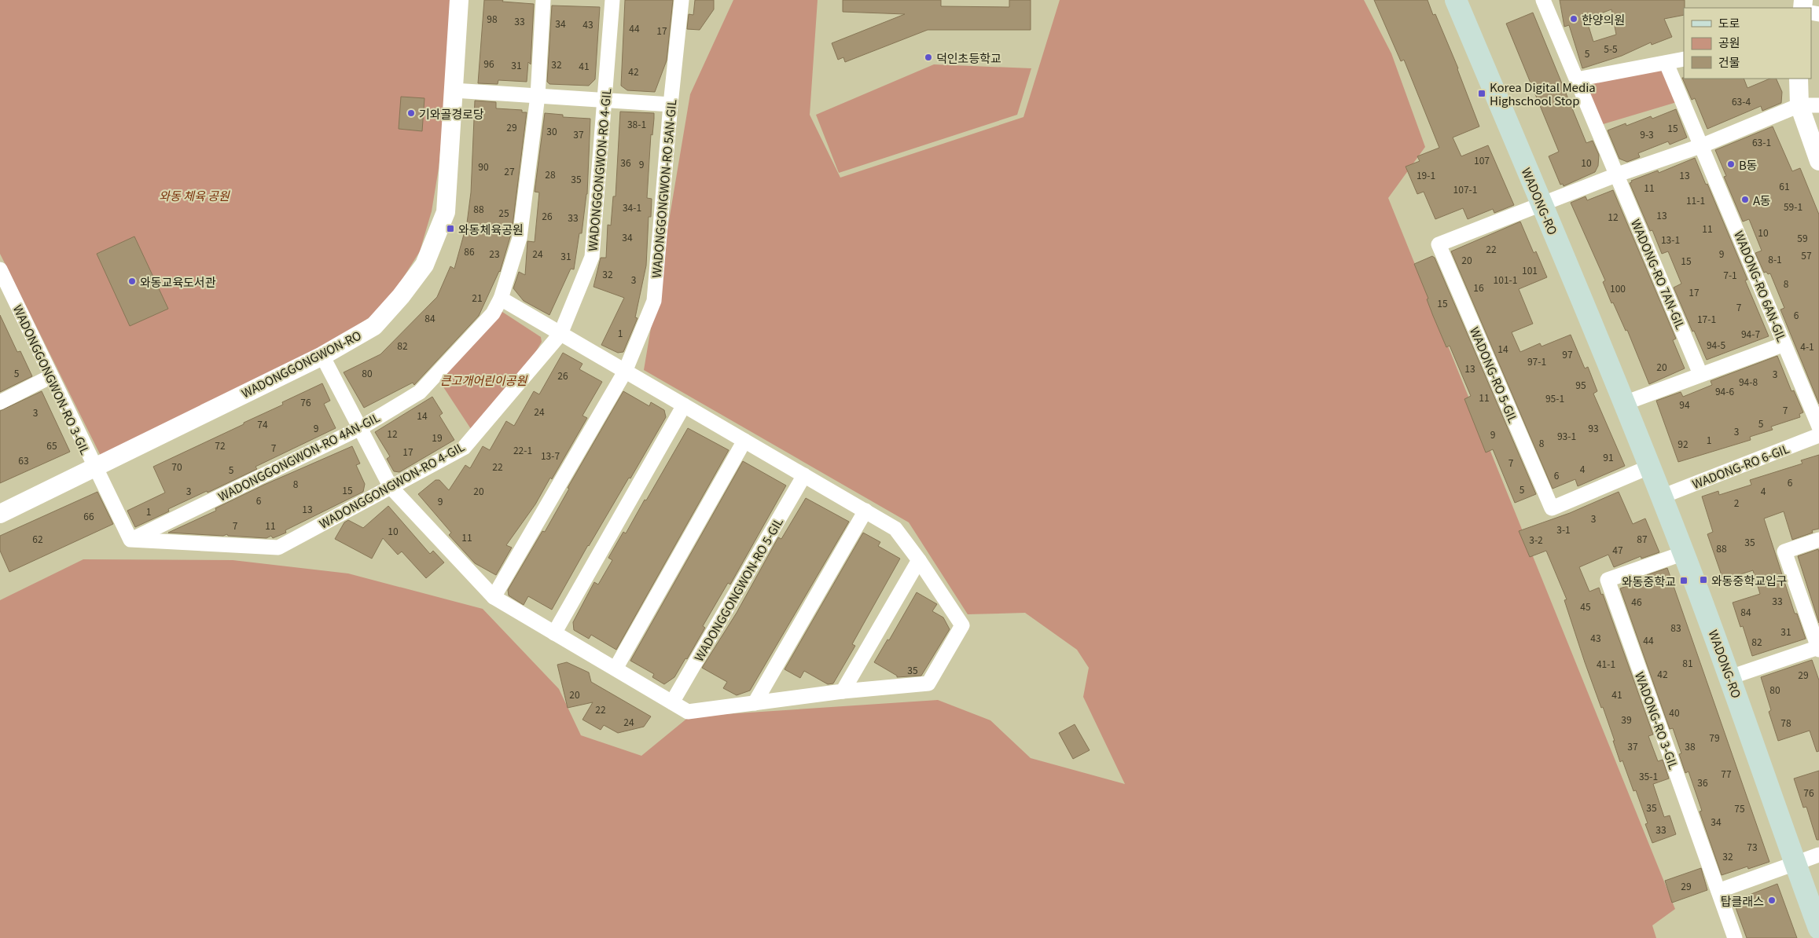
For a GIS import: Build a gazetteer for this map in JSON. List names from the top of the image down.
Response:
{
  "streets": {
    "main road": ["WADONG-RO"],
    "street": [
      "WADONGGONGWON-RO 4-GIL",
      "WADONGGONGWON-RO 5AN-GIL",
      "WADONG-RO 7AN-GIL",
      "WADONG-RO 6AN-GIL",
      "WADONGGONGWON-RO",
      "WADONG-RO 5-GIL",
      "WADONGGONGWON-RO 3-GIL",
      "WADONGGONGWON-RO 4AN-GIL",
      "WADONG-RO 6-GIL",
      "WADONGGONGWON-RO 5-GIL",
      "WADONG-RO 3-GIL"
    ]
  },
  "crossings": [
    ["WADONGGONGWON-RO 4-GIL", "WADONGGONGWON-RO 4AN-GIL"],
    ["WADONG-RO", "WADONG-RO 5-GIL"],
    ["WADONG-RO", "WADONG-RO 6-GIL"],
    ["WADONG-RO", "WADONG-RO 3-GIL"],
    ["WADONGGONGWON-RO", "WADONGGONGWON-RO 3-GIL"]
  ],
  "parks": ["와동 체육 공원", "큰고개어린이공원"],
  "places": {
    "other": [
      "한양의원",
      "덕인초등학교",
      "기와골경로당",
      "B동",
      "A동",
      "와동교육도서관",
      "탑클래스"
    ],
    "transit": [
      "Korea Digital Media Highschool Stop",
      "와동체육공원",
      "와동중학교입구",
      "와동중학교"
    ]
  },
  "house_numbers": [
    "98",
    "33",
    "34",
    "43",
    "44",
    "17",
    "5-5",
    "5",
    "96",
    "32",
    "31",
    "41",
    "42",
    "63-4",
    "38-1",
    "29",
    "15",
    "30",
    "37",
    "9-3",
    "63-1",
    "107",
    "36",
    "10",
    "9",
    "90",
    "27",
    "28",
    "19-1",
    "13",
    "35",
    "61",
    "11",
    "107-1",
    "11-1",
    "59-1",
    "34-1",
    "88",
    "25",
    "13",
    "26",
    "12",
    "33",
    "11",
    "10",
    "34",
    "59",
    "13-1",
    "22",
    "86",
    "23",
    "24",
    "9",
    "57",
    "31",
    "8-1",
    "20",
    "15",
    "101",
    "32",
    "7-1",
    "3",
    "101-1",
    "8",
    "16",
    "100",
    "17",
    "21",
    "15",
    "7",
    "6",
    "84",
    "17-1",
    "1",
    "94-7",
    "94-5",
    "82",
    "4-1",
    "14",
    "97",
    "97-1",
    "20",
    "13",
    "5",
    "80",
    "3",
    "26",
    "94-8",
    "95",
    "94-6",
    "11",
    "95-1",
    "76",
    "94",
    "7",
    "24",
    "3",
    "14",
    "5",
    "74",
    "9",
    "93",
    "3",
    "12",
    "9",
    "93-1",
    "19",
    "1",
    "8",
    "92",
    "65",
    "72",
    "7",
    "22-1",
    "17",
    "13-7",
    "91",
    "63",
    "7",
    "70",
    "22",
    "4",
    "5",
    "6",
    "6",
    "8",
    "5",
    "15",
    "3",
    "20",
    "4",
    "6",
    "9",
    "2",
    "13",
    "1",
    "66",
    "3",
    "7",
    "11",
    "3-1",
    "10",
    "11",
    "62",
    "87",
    "3-2",
    "35",
    "88",
    "47",
    "33",
    "46",
    "45",
    "84",
    "83",
    "31",
    "43",
    "44",
    "82",
    "81",
    "41-1",
    "35",
    "42",
    "29",
    "80",
    "20",
    "41",
    "22",
    "40",
    "39",
    "24",
    "78",
    "79",
    "37",
    "38",
    "77",
    "35-1",
    "36",
    "76",
    "35",
    "75",
    "34",
    "33",
    "73",
    "32",
    "29"
  ],
  "legend": ["도로", "공원", "건물"]
}
